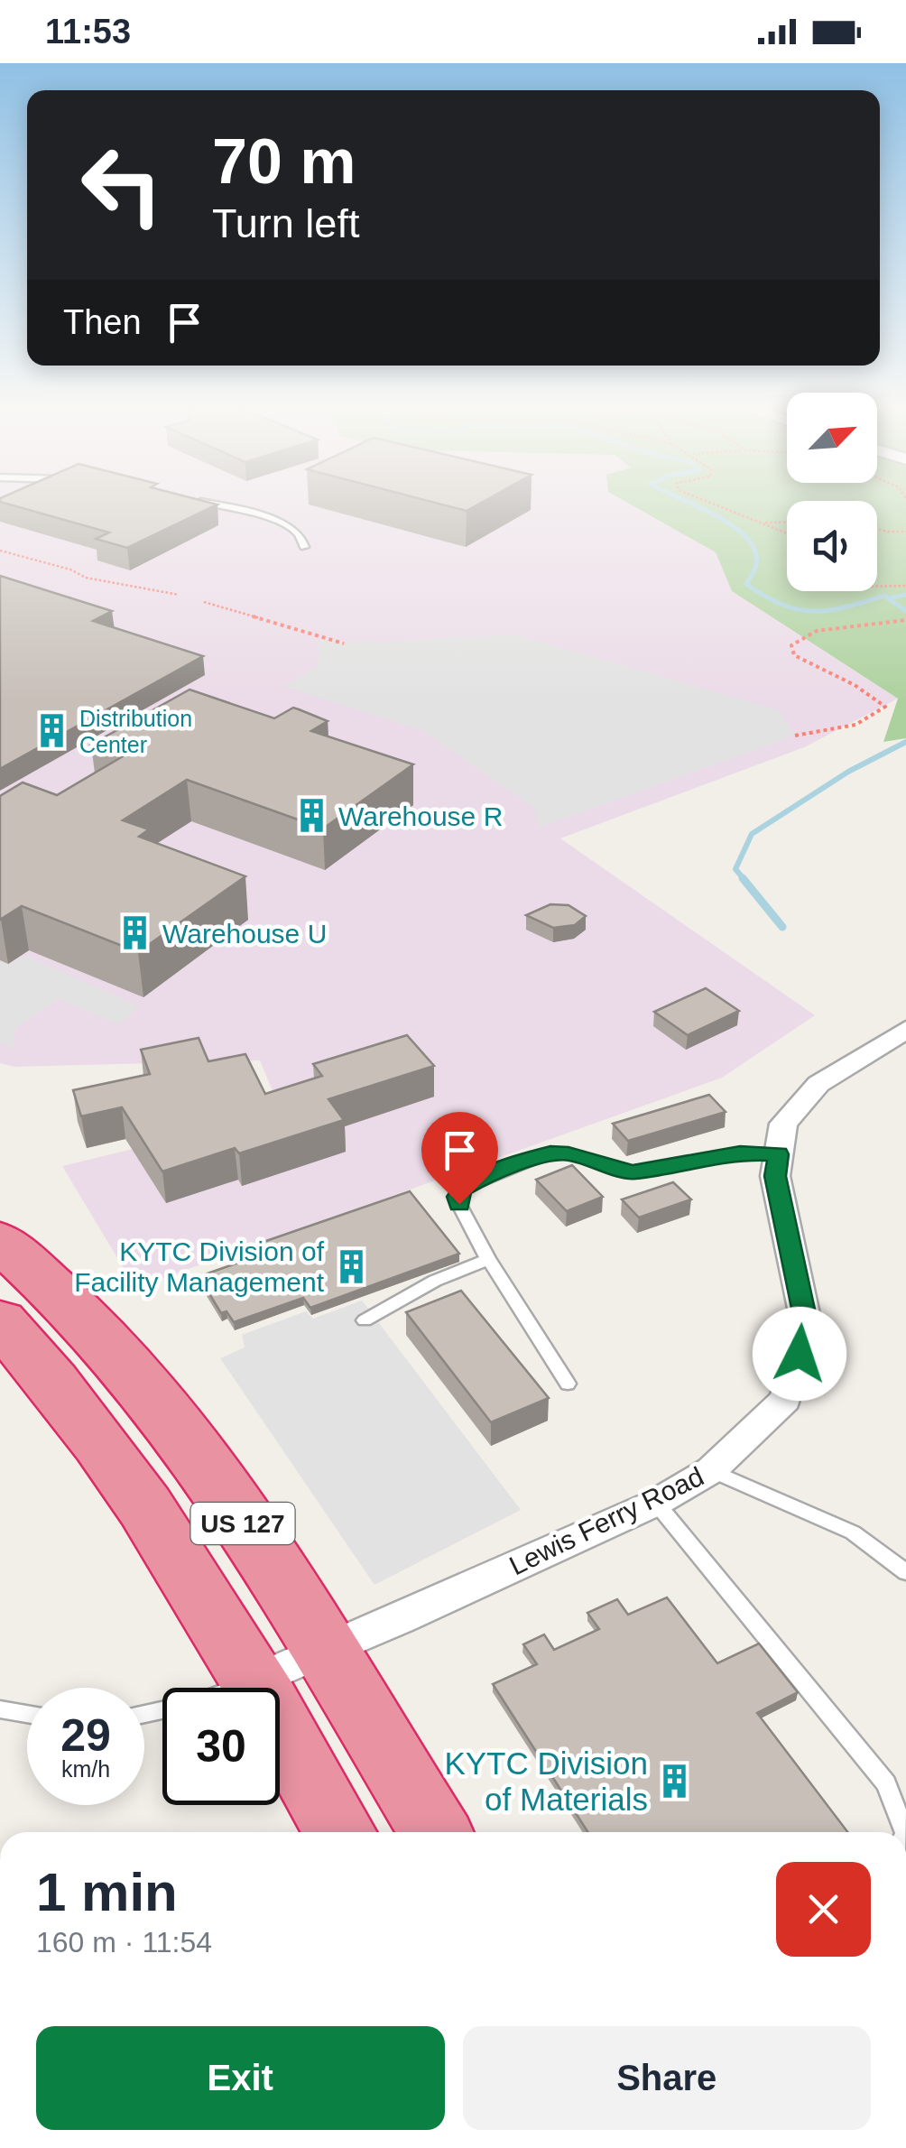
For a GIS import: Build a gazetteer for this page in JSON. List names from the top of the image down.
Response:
{
  "streets": {
    "highway": ["US 127"],
    "street": ["Lewis Ferry Road"]
  },
  "crossings": [
    ["Lewis Ferry Road", "US 127"]
  ],
  "places": {
    "building": [
      "Distribution Center",
      "Warehouse R",
      "Warehouse U",
      "KYTC Division of Facility Management",
      "KYTC Division of Materials"
    ]
  },
  "north": "top right",
  "page": {
    "status": "11:53",
    "turn": ["70 m", "Turn left"],
    "then": "Then",
    "speed": "29 km/h",
    "limit": "30",
    "heading": ["1 min", "160 m · 11:54"],
    "buttons": ["Exit", "Share"]
  }
}
